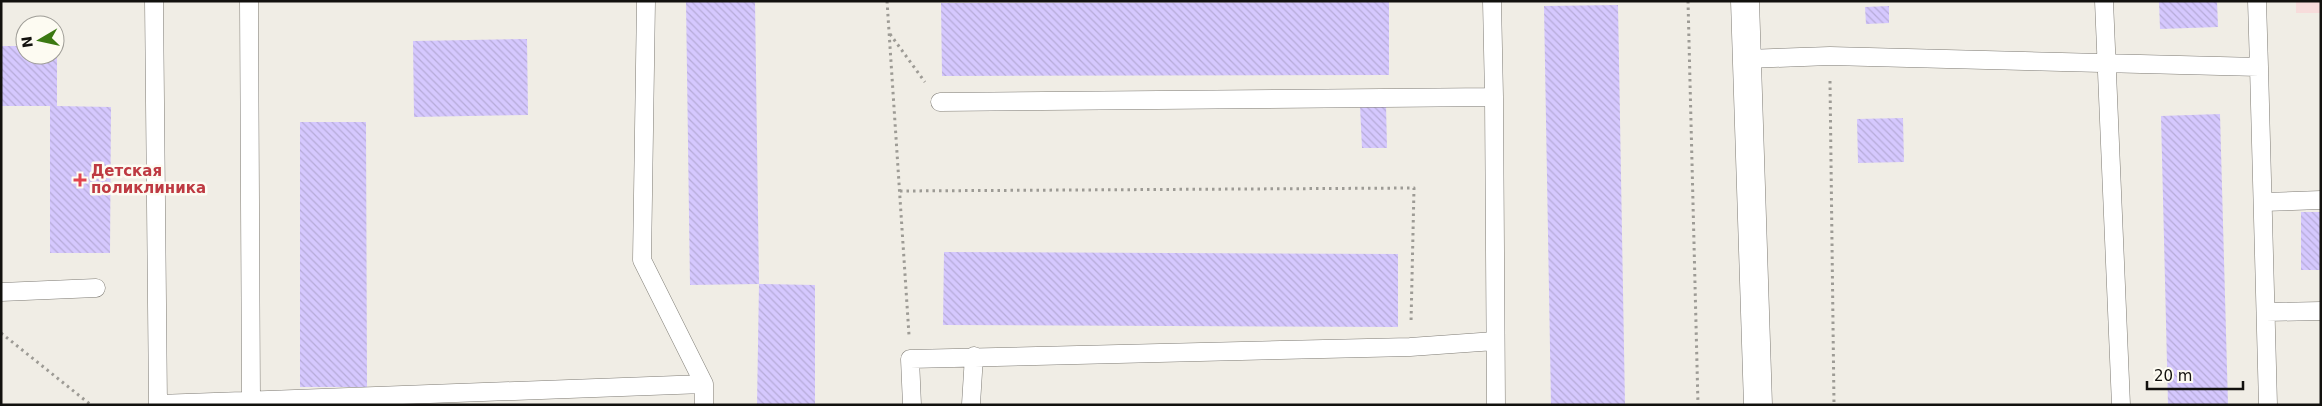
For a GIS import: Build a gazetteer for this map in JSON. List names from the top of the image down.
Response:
{
  "places": {
    "health": ["Детская поликлиника"]
  },
  "scale_bar": "20 m",
  "north": "left"
}
